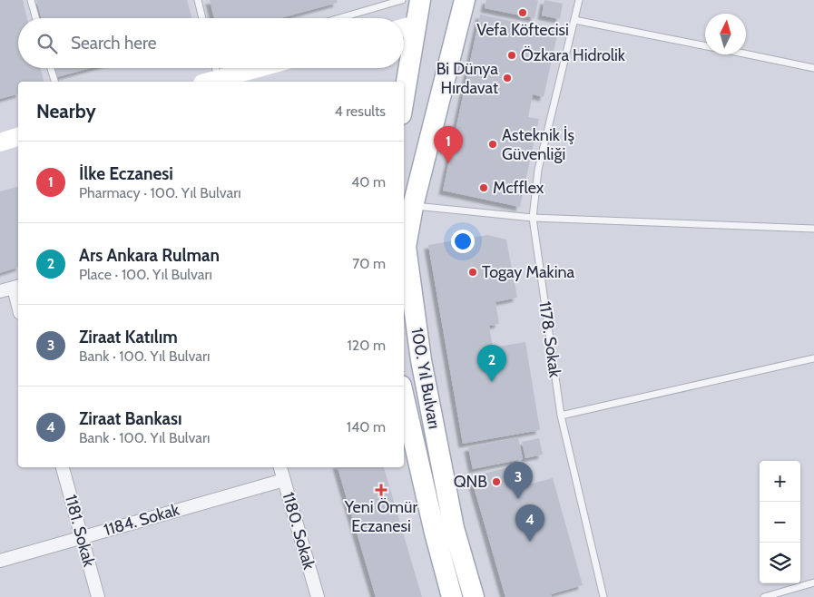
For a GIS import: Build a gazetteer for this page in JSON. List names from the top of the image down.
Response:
{
  "streets": {
    "main road": ["100. Yıl Bulvarı"],
    "street": ["1184. Sokak", "1181. Sokak", "1180. Sokak"],
    "lane": ["1178. Sokak"]
  },
  "crossings": [
    ["1184. Sokak", "1181. Sokak"],
    ["1184. Sokak", "1180. Sokak"]
  ],
  "places": {
    "other": [
      "Vefa Köftecisi",
      "Özkara Hidrolik",
      "Bi Dünya Hırdavat",
      "Asteknik İş Güvenliği",
      "Mcfflex",
      "Togay Makina",
      "QNB"
    ],
    "health": ["Yeni Ömür Eczanesi"]
  },
  "north": "top",
  "page": {
    "search": "Search here",
    "heading": ["Nearby", "4 results"],
    "pins": [
      "1",
      "2",
      "3",
      "4"
    ],
    "list": [
      {
        "mark": "1",
        "name": "İlke Eczanesi",
        "note": "Pharmacy · 100. Yıl Bulvarı",
        "value": "40 m"
      },
      {
        "mark": "2",
        "name": "Ars Ankara Rulman",
        "note": "Place · 100. Yıl Bulvarı",
        "value": "70 m"
      },
      {
        "mark": "3",
        "name": "Ziraat Katılım",
        "note": "Bank · 100. Yıl Bulvarı",
        "value": "120 m"
      },
      {
        "mark": "4",
        "name": "Ziraat Bankası",
        "note": "Bank · 100. Yıl Bulvarı",
        "value": "140 m"
      }
    ],
    "map_buttons": ["+", "−"]
  }
}
